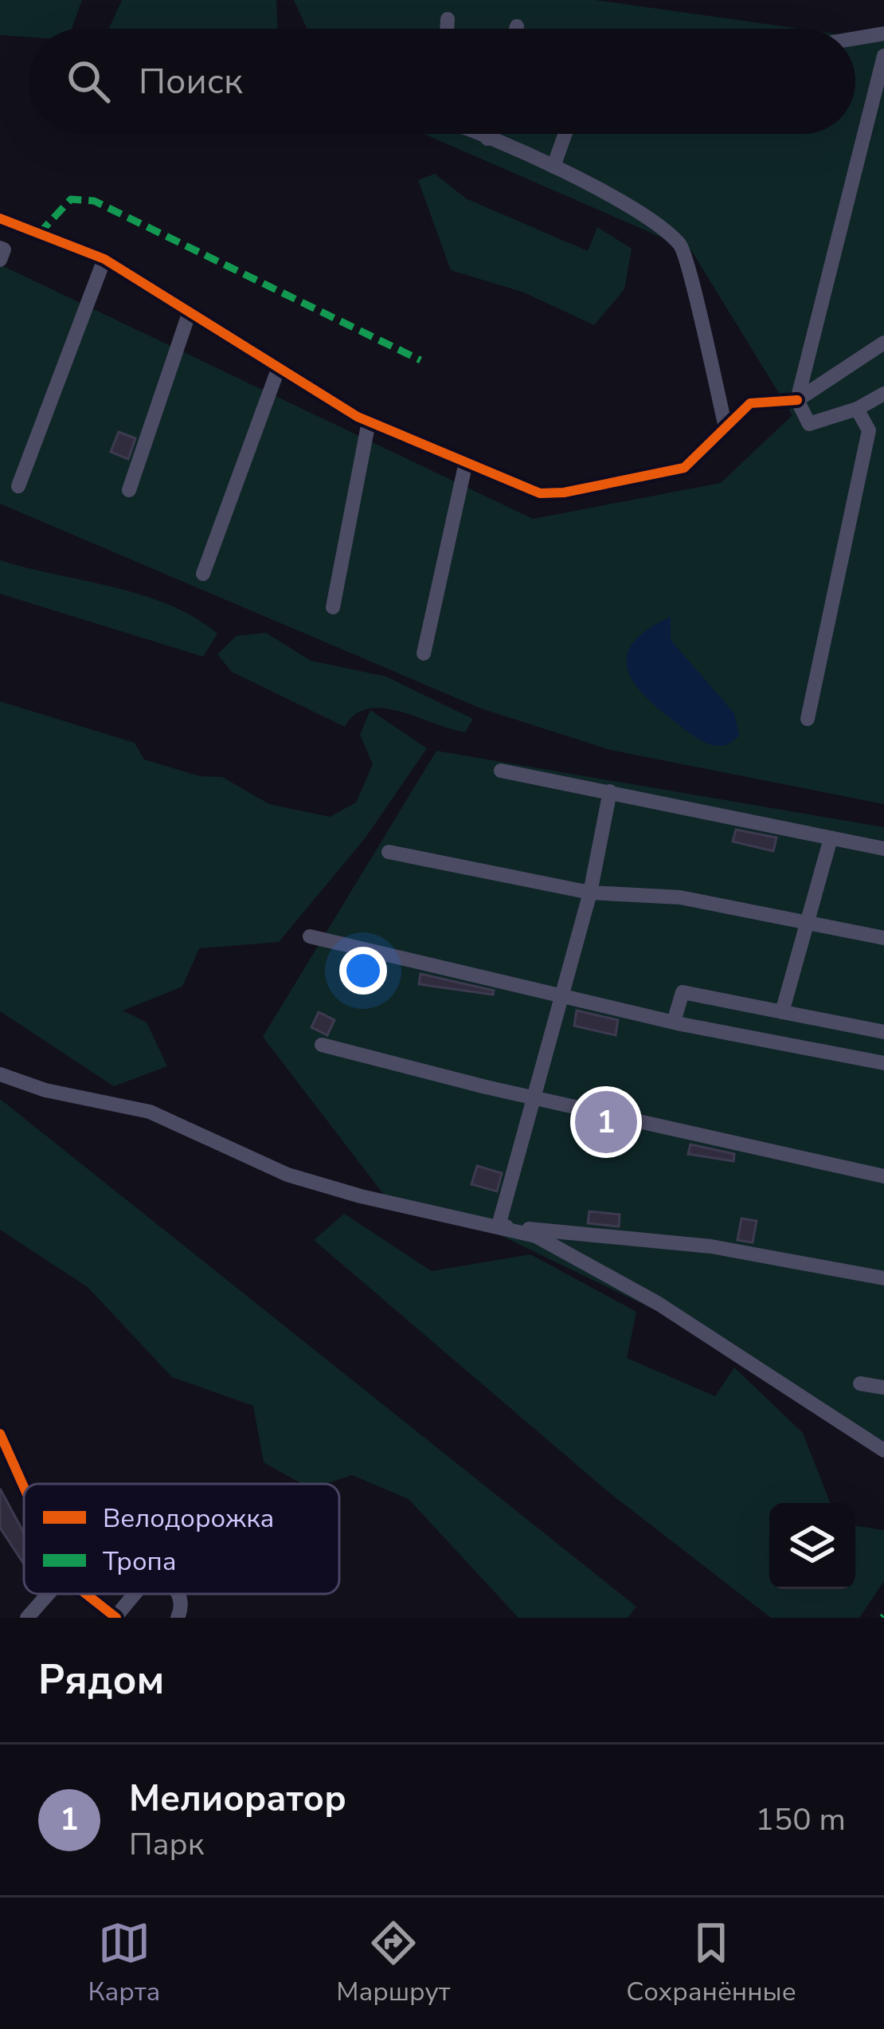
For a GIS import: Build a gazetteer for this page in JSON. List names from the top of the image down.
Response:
{
  "legend": ["Велодорожка", "Тропа"],
  "page": {
    "search": "Поиск",
    "pins": "1",
    "heading": "Рядом",
    "list": [
      {
        "mark": "1",
        "name": "Мелиоратор",
        "note": "Парк",
        "value": "150 m"
      }
    ],
    "nav": ["Карта", "Маршрут", "Сохранённые"]
  }
}
